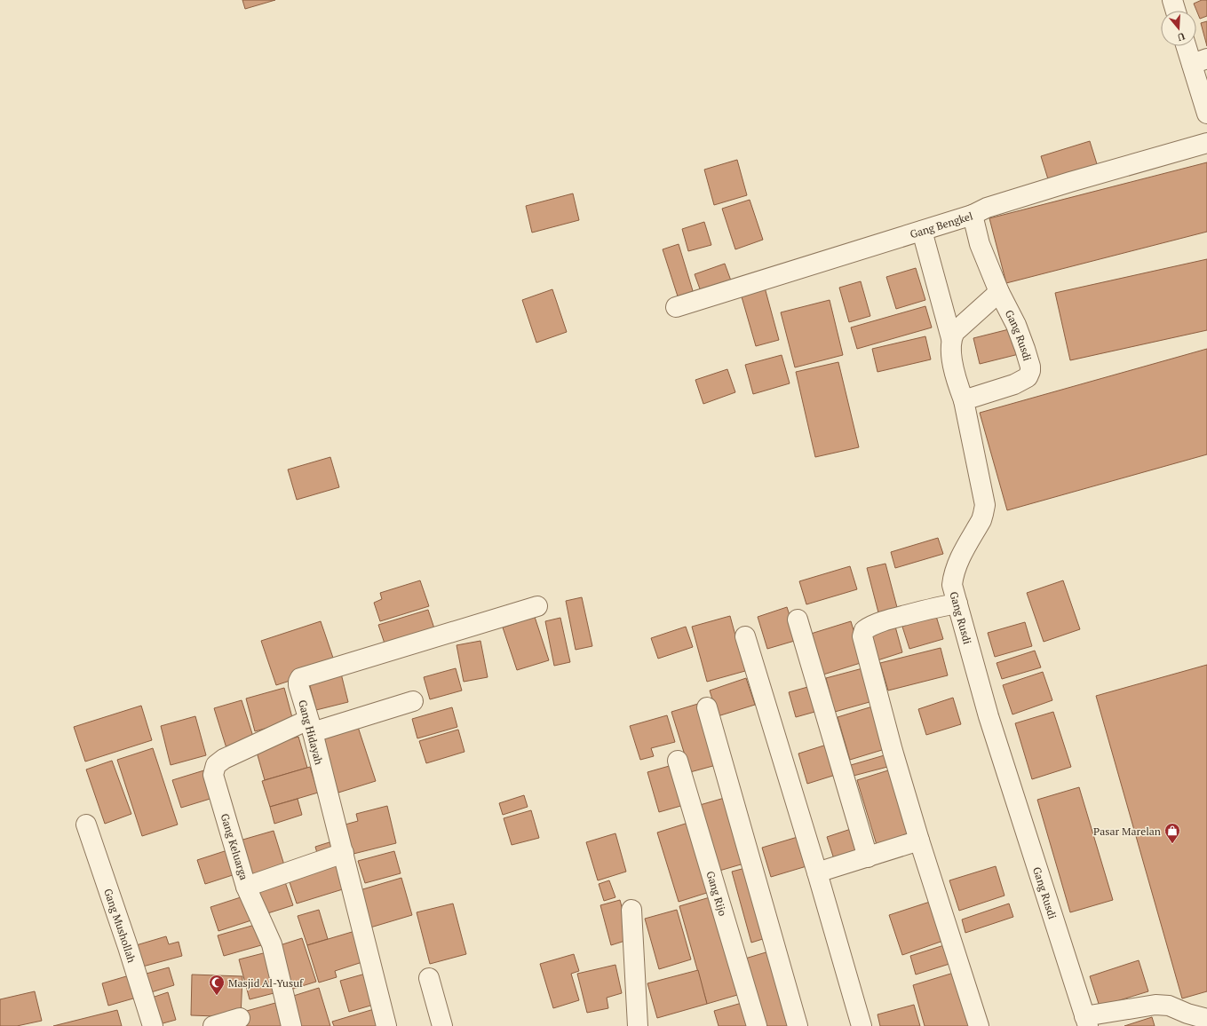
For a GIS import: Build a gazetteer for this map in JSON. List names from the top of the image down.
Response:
{
  "streets": {
    "street": [
      "Gang Bengkel",
      "Gang Rusdi",
      "Gang Hidayah",
      "Gang Keluarga",
      "Gang Rijo",
      "Gang Mushollah"
    ]
  },
  "crossings": [
    ["Gang Bengkel", "Gang Rusdi"],
    ["Gang Hidayah", "Gang Keluarga"]
  ],
  "places": {
    "shop": ["Pasar Marelan"],
    "mosque": ["Masjid Al-Yusuf"]
  },
  "north": "bottom"
}
